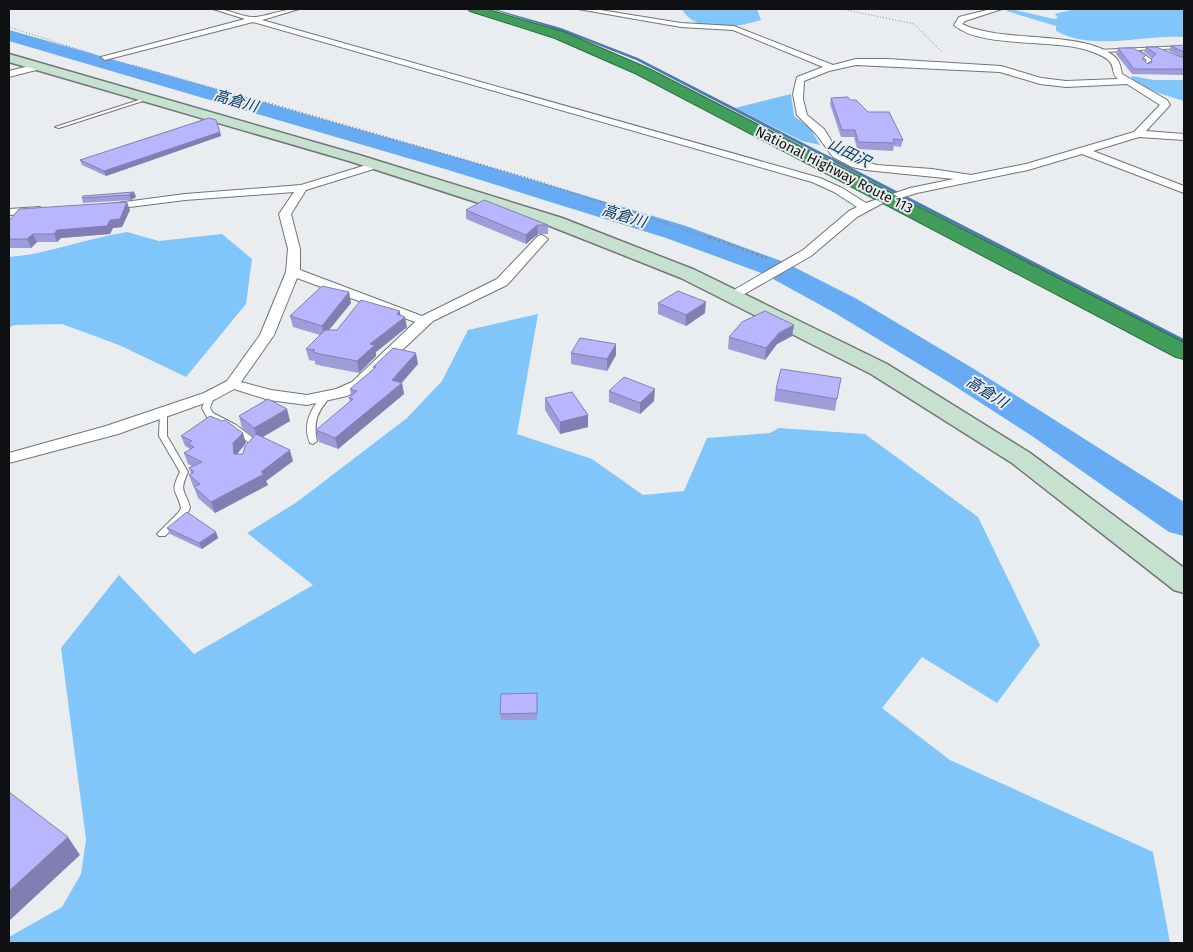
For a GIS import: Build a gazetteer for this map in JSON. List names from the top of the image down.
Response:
{
  "streets": {
    "highway": ["National Highway Route 113"]
  },
  "water": ["高倉川", "山田沢"]
}
